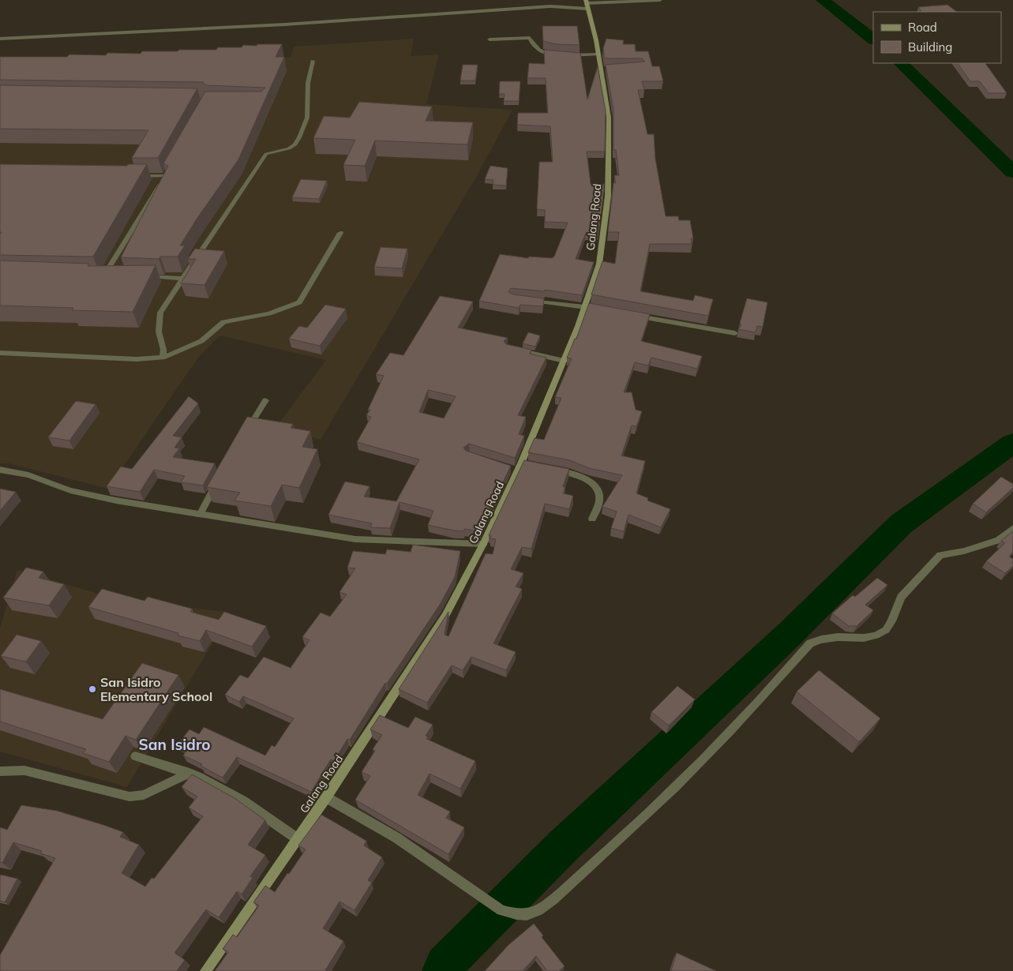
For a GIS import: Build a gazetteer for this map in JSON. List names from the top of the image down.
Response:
{
  "streets": {
    "street": ["Galang Road"]
  },
  "districts": ["San Isidro"],
  "places": ["San Isidro Elementary School"],
  "legend": ["Road", "Building"]
}
